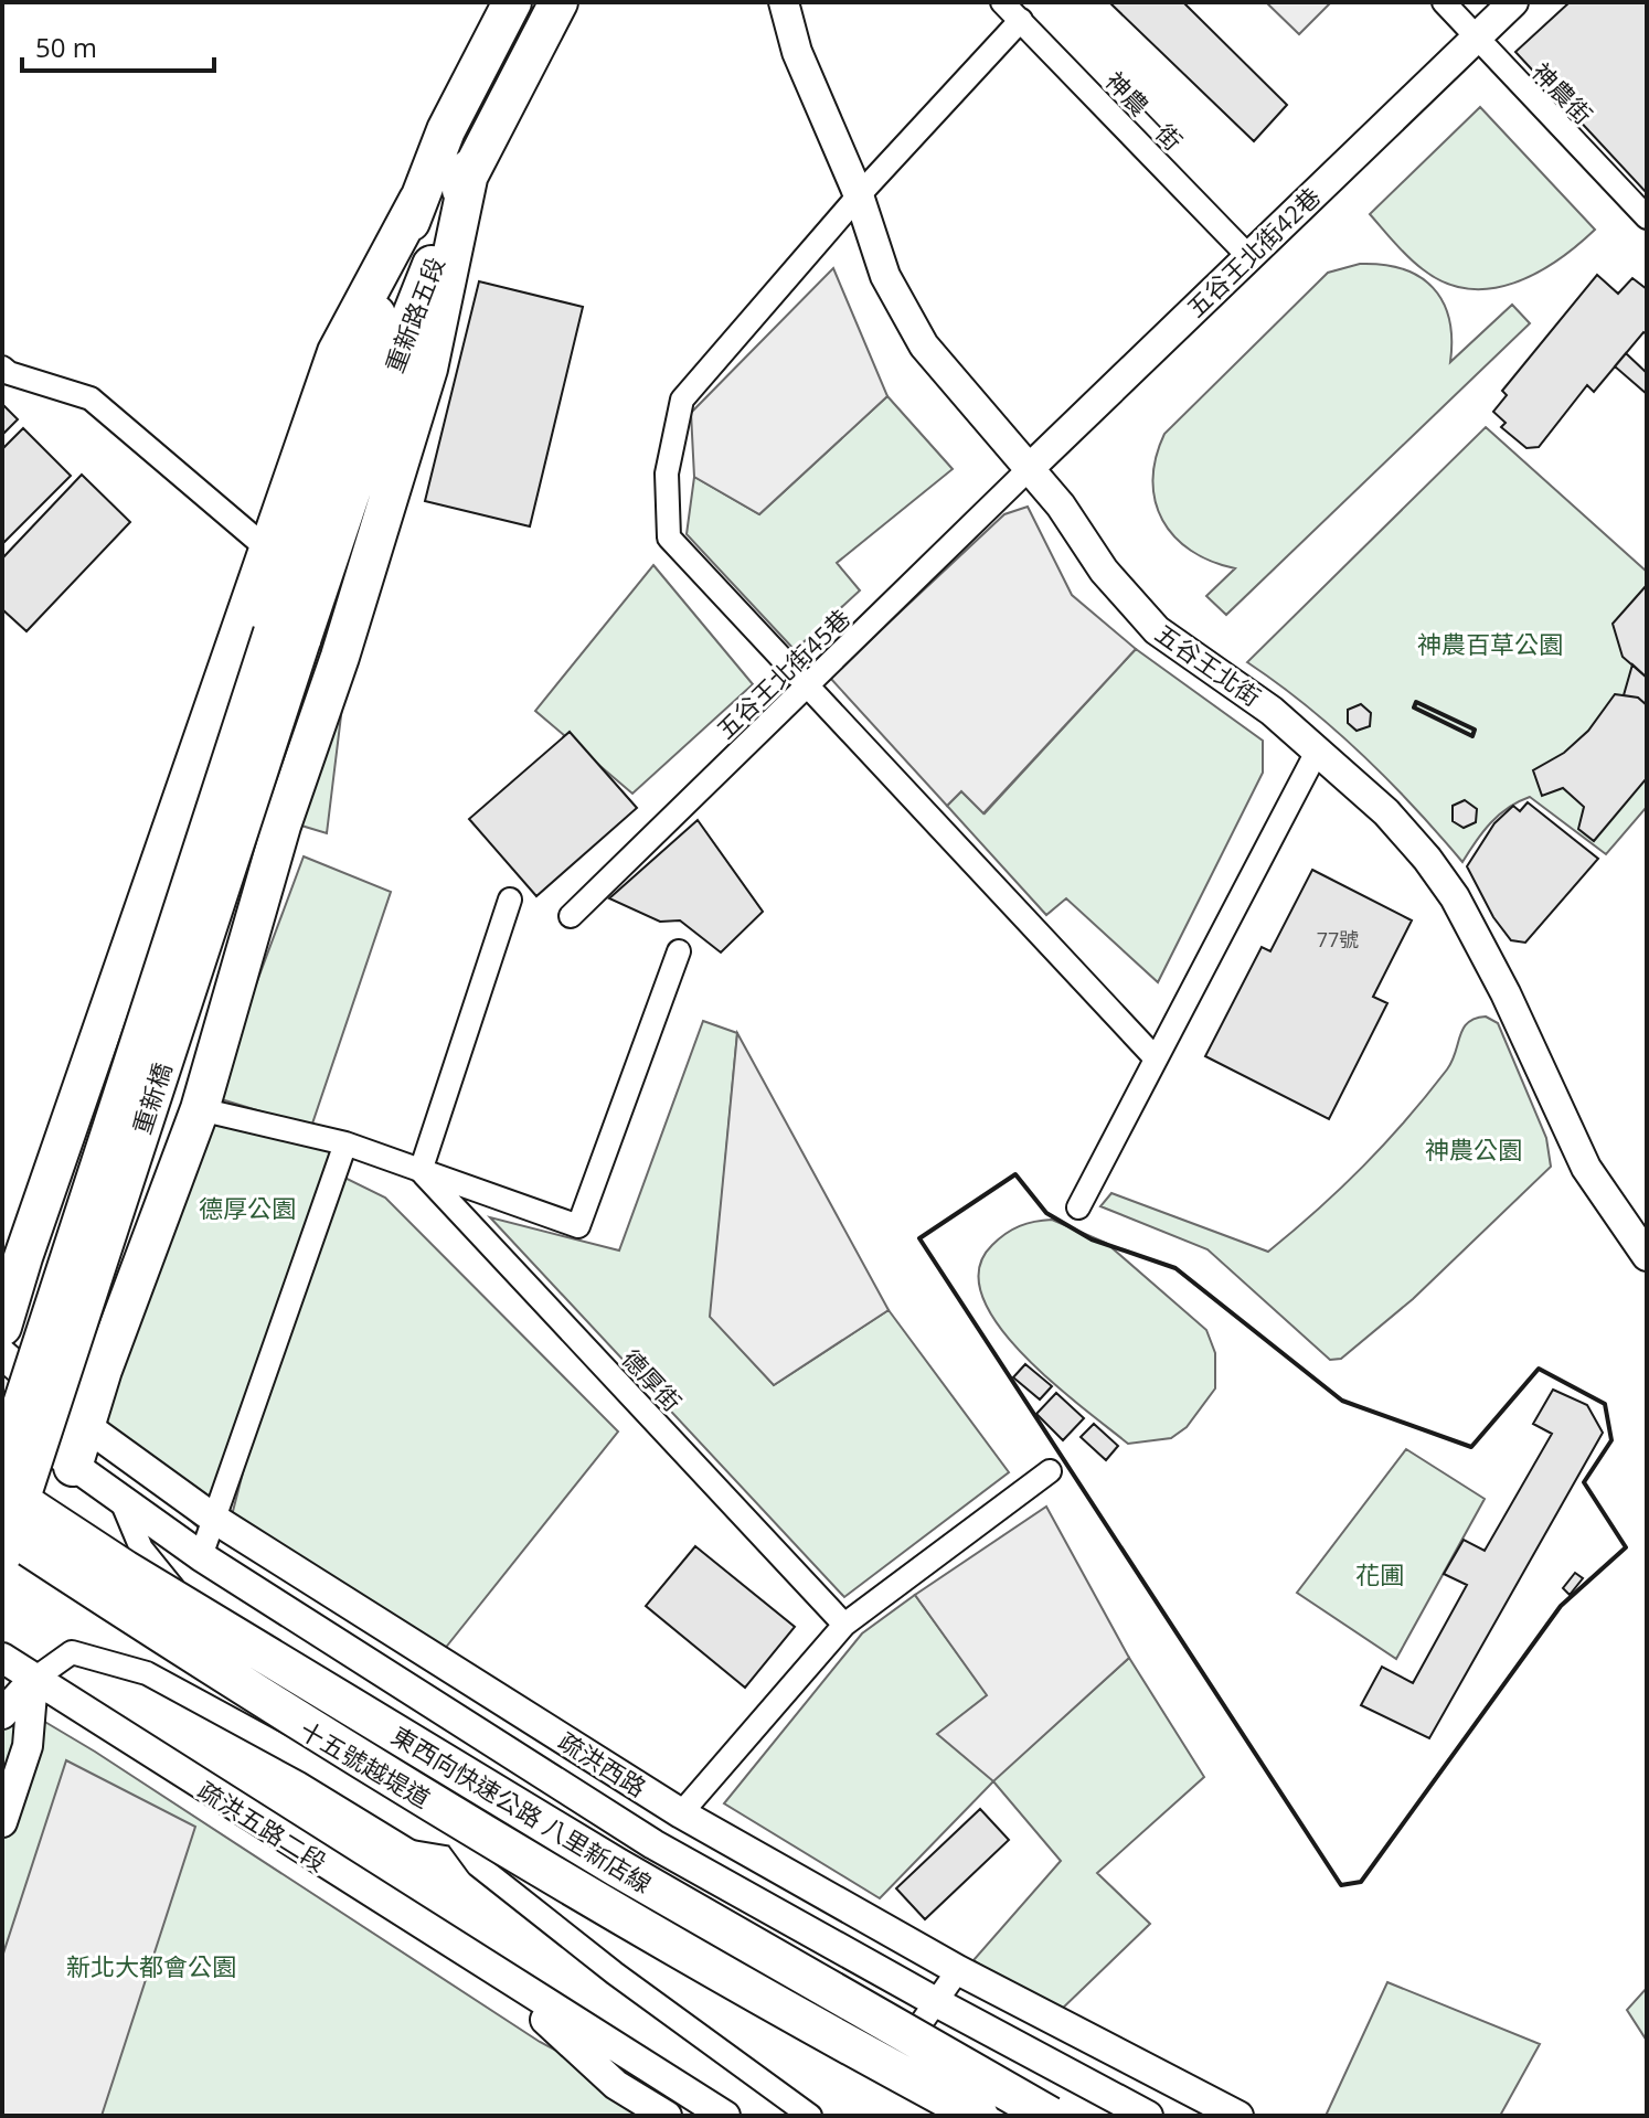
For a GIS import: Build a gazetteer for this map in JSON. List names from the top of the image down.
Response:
{
  "streets": {
    "main road": ["重新路五段", "重新橋", "東西向快速公路 八里新店線"],
    "street": [
      "神農街",
      "神農一街",
      "五谷王北街42巷",
      "五谷王北街",
      "五谷王北街45巷",
      "德厚街",
      "十五號越堤道",
      "疏洪西路",
      "疏洪五路二段"
    ]
  },
  "crossings": [
    ["神農街", "五谷王北街42巷"],
    ["神農一街", "五谷王北街42巷"],
    ["五谷王北街42巷", "五谷王北街"],
    ["五谷王北街42巷", "五谷王北街45巷"],
    ["重新路五段", "重新橋"],
    ["五谷王北街", "五谷王北街45巷"],
    ["十五號越堤道", "疏洪五路二段"]
  ],
  "parks": [
    "神農百草公園",
    "神農公園",
    "德厚公園",
    "花圃",
    "新北大都會公園"
  ],
  "house_numbers": ["77號"],
  "scale_bar": "50 m"
}
